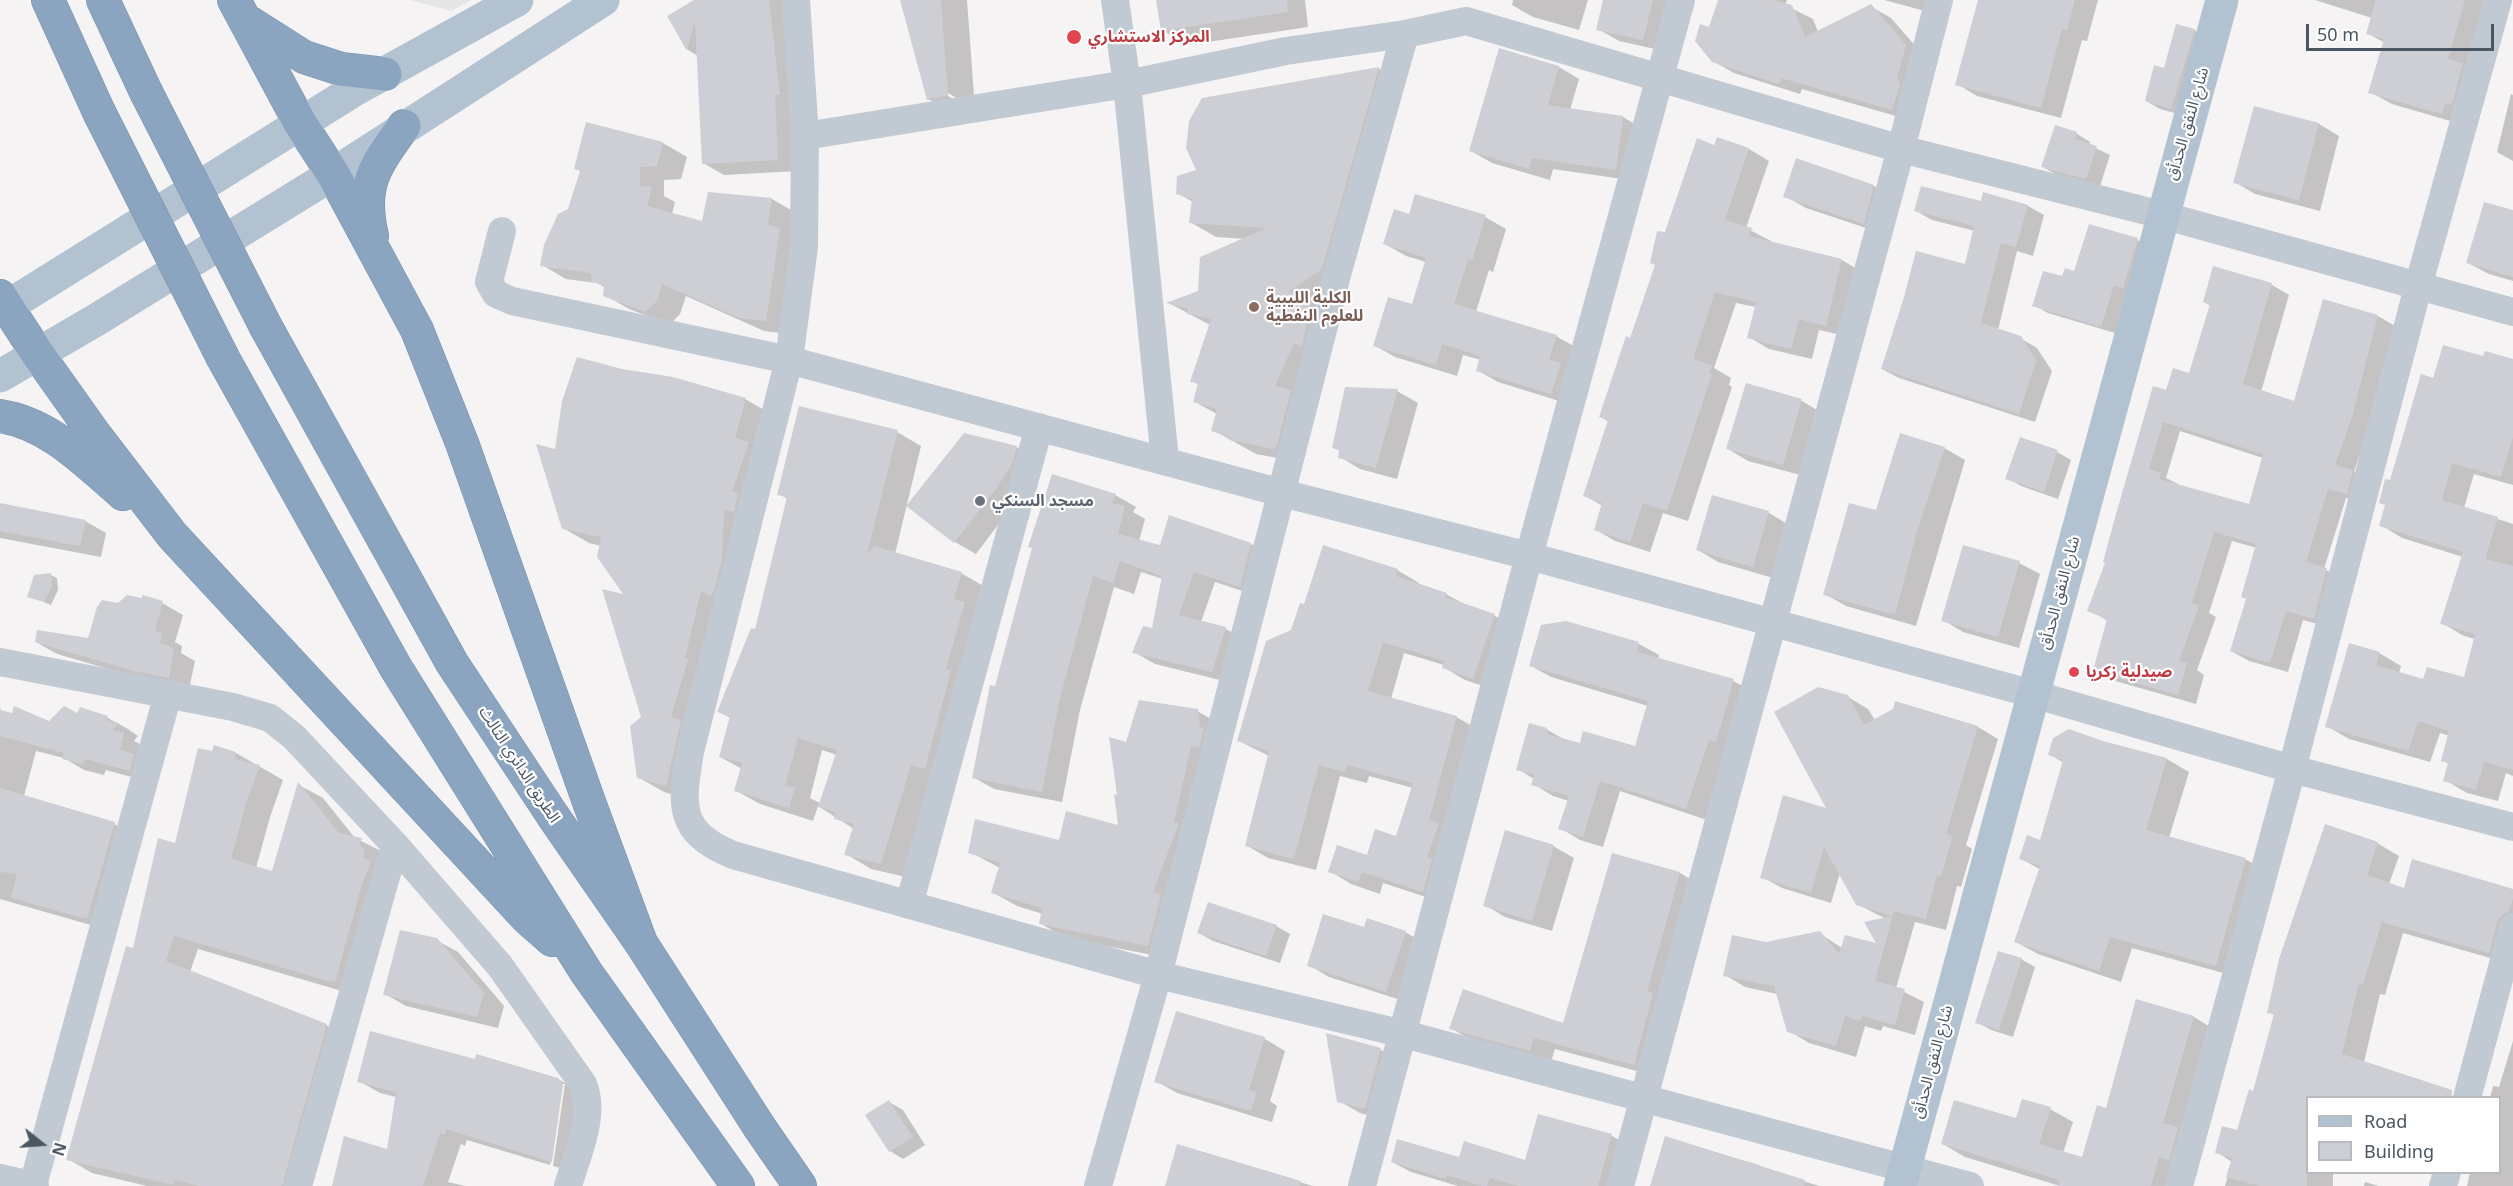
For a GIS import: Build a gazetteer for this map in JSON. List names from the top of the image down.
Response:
{
  "streets": {
    "highway": ["الطريق الدائري الثالث"],
    "main road": ["شارع النفق الحدأق"]
  },
  "places": [
    "المركز الاستشاري",
    "الكلية الليبية للعلوم النفطية",
    "مسجد السنكي",
    "صيدلية زكريا"
  ],
  "legend": ["Road", "Building"],
  "scale_bar": "50 m",
  "north": "right"
}
